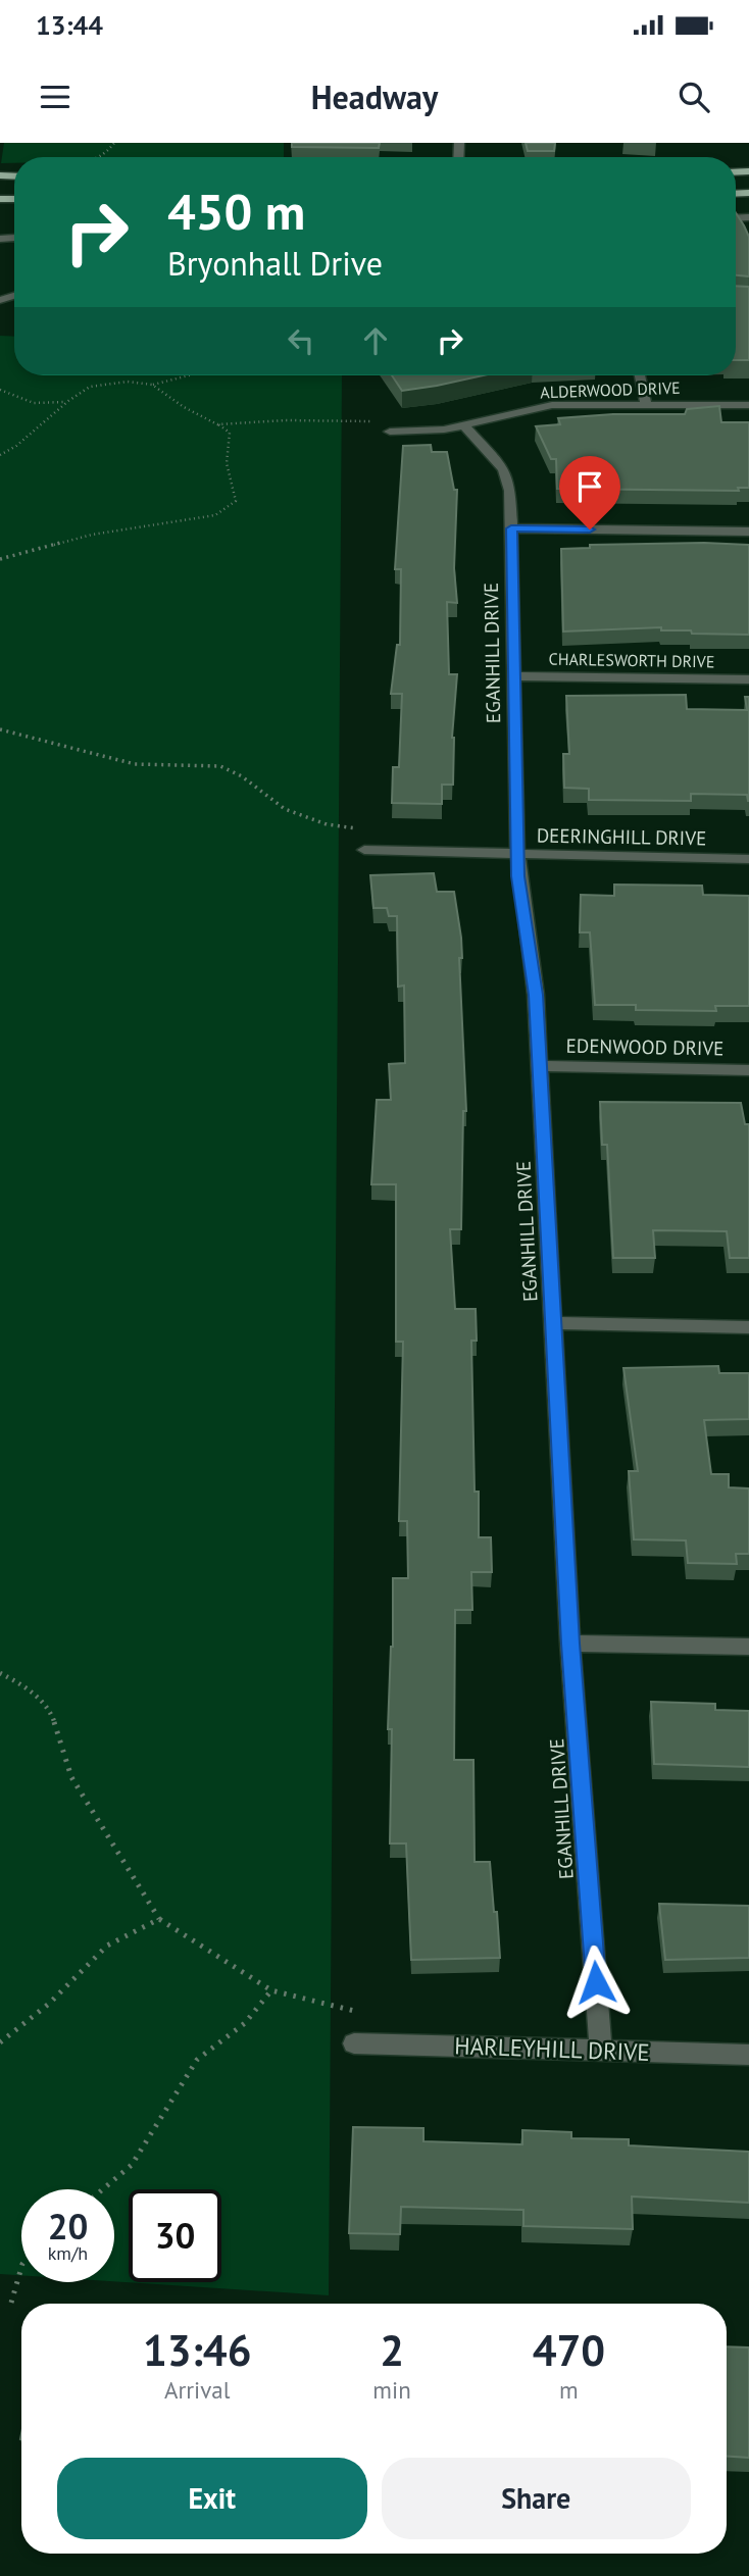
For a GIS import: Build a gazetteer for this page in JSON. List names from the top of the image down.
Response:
{
  "streets": {
    "street": [
      "ALDERWOOD DRIVE",
      "EGANHILL DRIVE",
      "CHARLESWORTH DRIVE",
      "DEERINGHILL DRIVE",
      "EDENWOOD DRIVE",
      "HARLEYHILL DRIVE"
    ]
  },
  "crossings": [
    ["ALDERWOOD DRIVE", "EGANHILL DRIVE"],
    ["EGANHILL DRIVE", "CHARLESWORTH DRIVE"],
    ["EGANHILL DRIVE", "DEERINGHILL DRIVE"],
    ["EGANHILL DRIVE", "EDENWOOD DRIVE"],
    ["EGANHILL DRIVE", "HARLEYHILL DRIVE"]
  ],
  "page": {
    "status": "13:44",
    "header": "Headway",
    "turn": ["450 m", "Bryonhall Drive"],
    "speed": "20 km/h",
    "limit": "30",
    "eta": [
      "13:46",
      "Arrival",
      "2",
      "min",
      "470",
      "m"
    ],
    "buttons": ["Exit", "Share"]
  }
}
